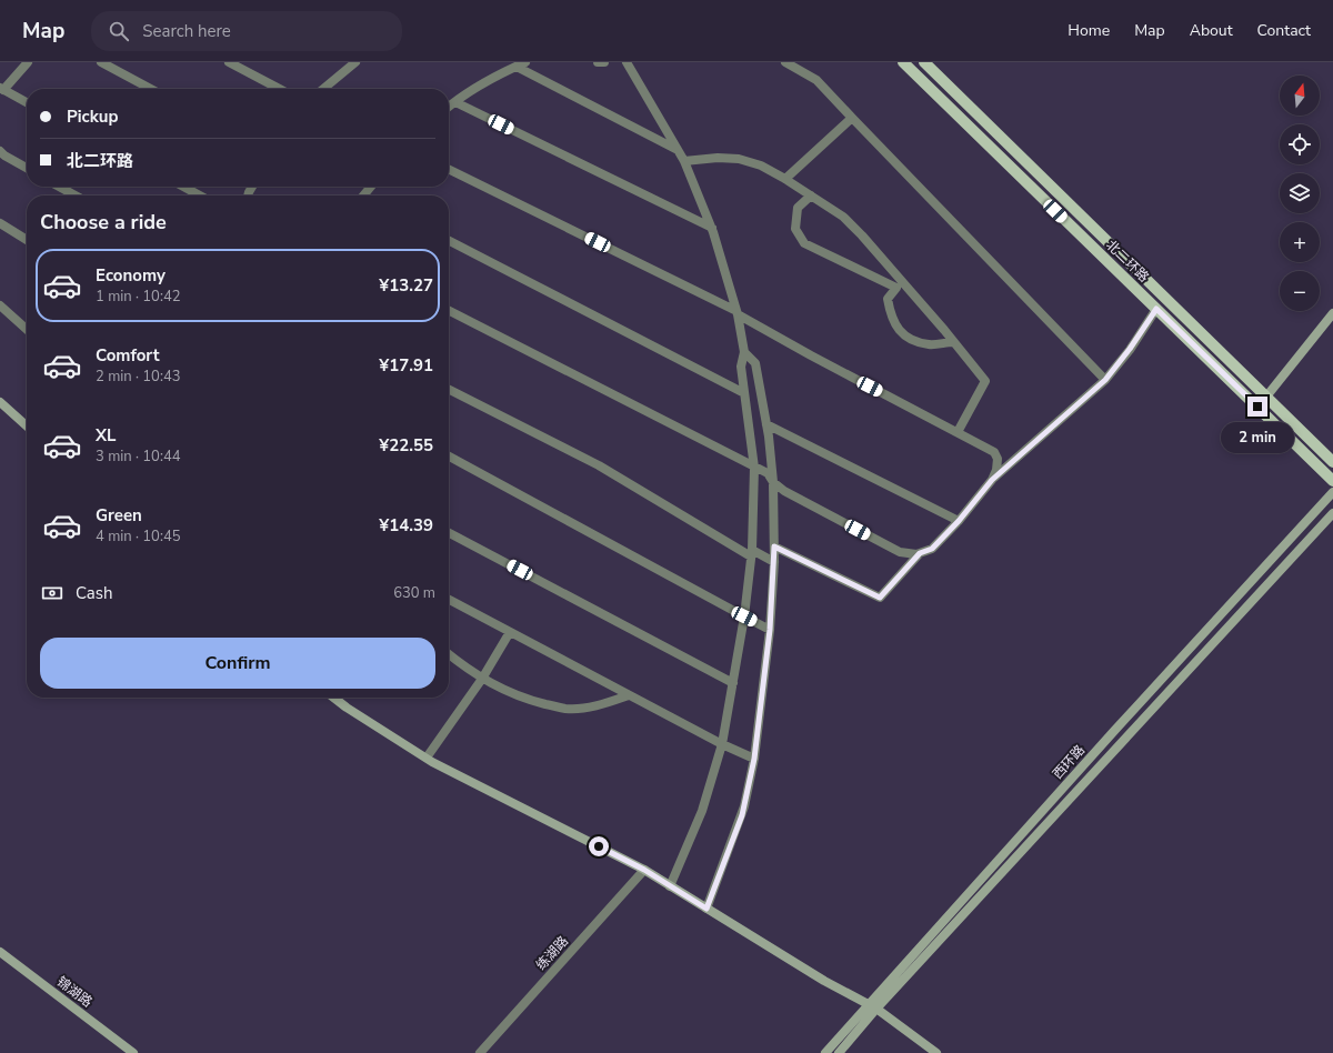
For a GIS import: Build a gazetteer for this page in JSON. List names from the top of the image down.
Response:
{
  "streets": {
    "main road": ["北二环路"],
    "street": ["西环路", "练湖路", "锦湖路"]
  },
  "north": "top",
  "page": {
    "header": "Map",
    "search": "Search here",
    "nav": [
      "Home",
      "Map",
      "About",
      "Contact"
    ],
    "map_buttons": ["+", "−"],
    "banner": ["Pickup", "北二环路"],
    "heading": "Choose a ride",
    "list": [
      {
        "name": "Economy",
        "note": "1 min · 10:42",
        "value": "¥13.27"
      },
      {
        "name": "Comfort",
        "note": "2 min · 10:43",
        "value": "¥17.91"
      },
      {
        "name": "XL",
        "note": "3 min · 10:44",
        "value": "¥22.55"
      },
      {
        "name": "Green",
        "note": "4 min · 10:45",
        "value": "¥14.39"
      }
    ],
    "bubble": "2 min",
    "pay": ["Cash", "630 m"],
    "buttons": "Confirm"
  }
}
